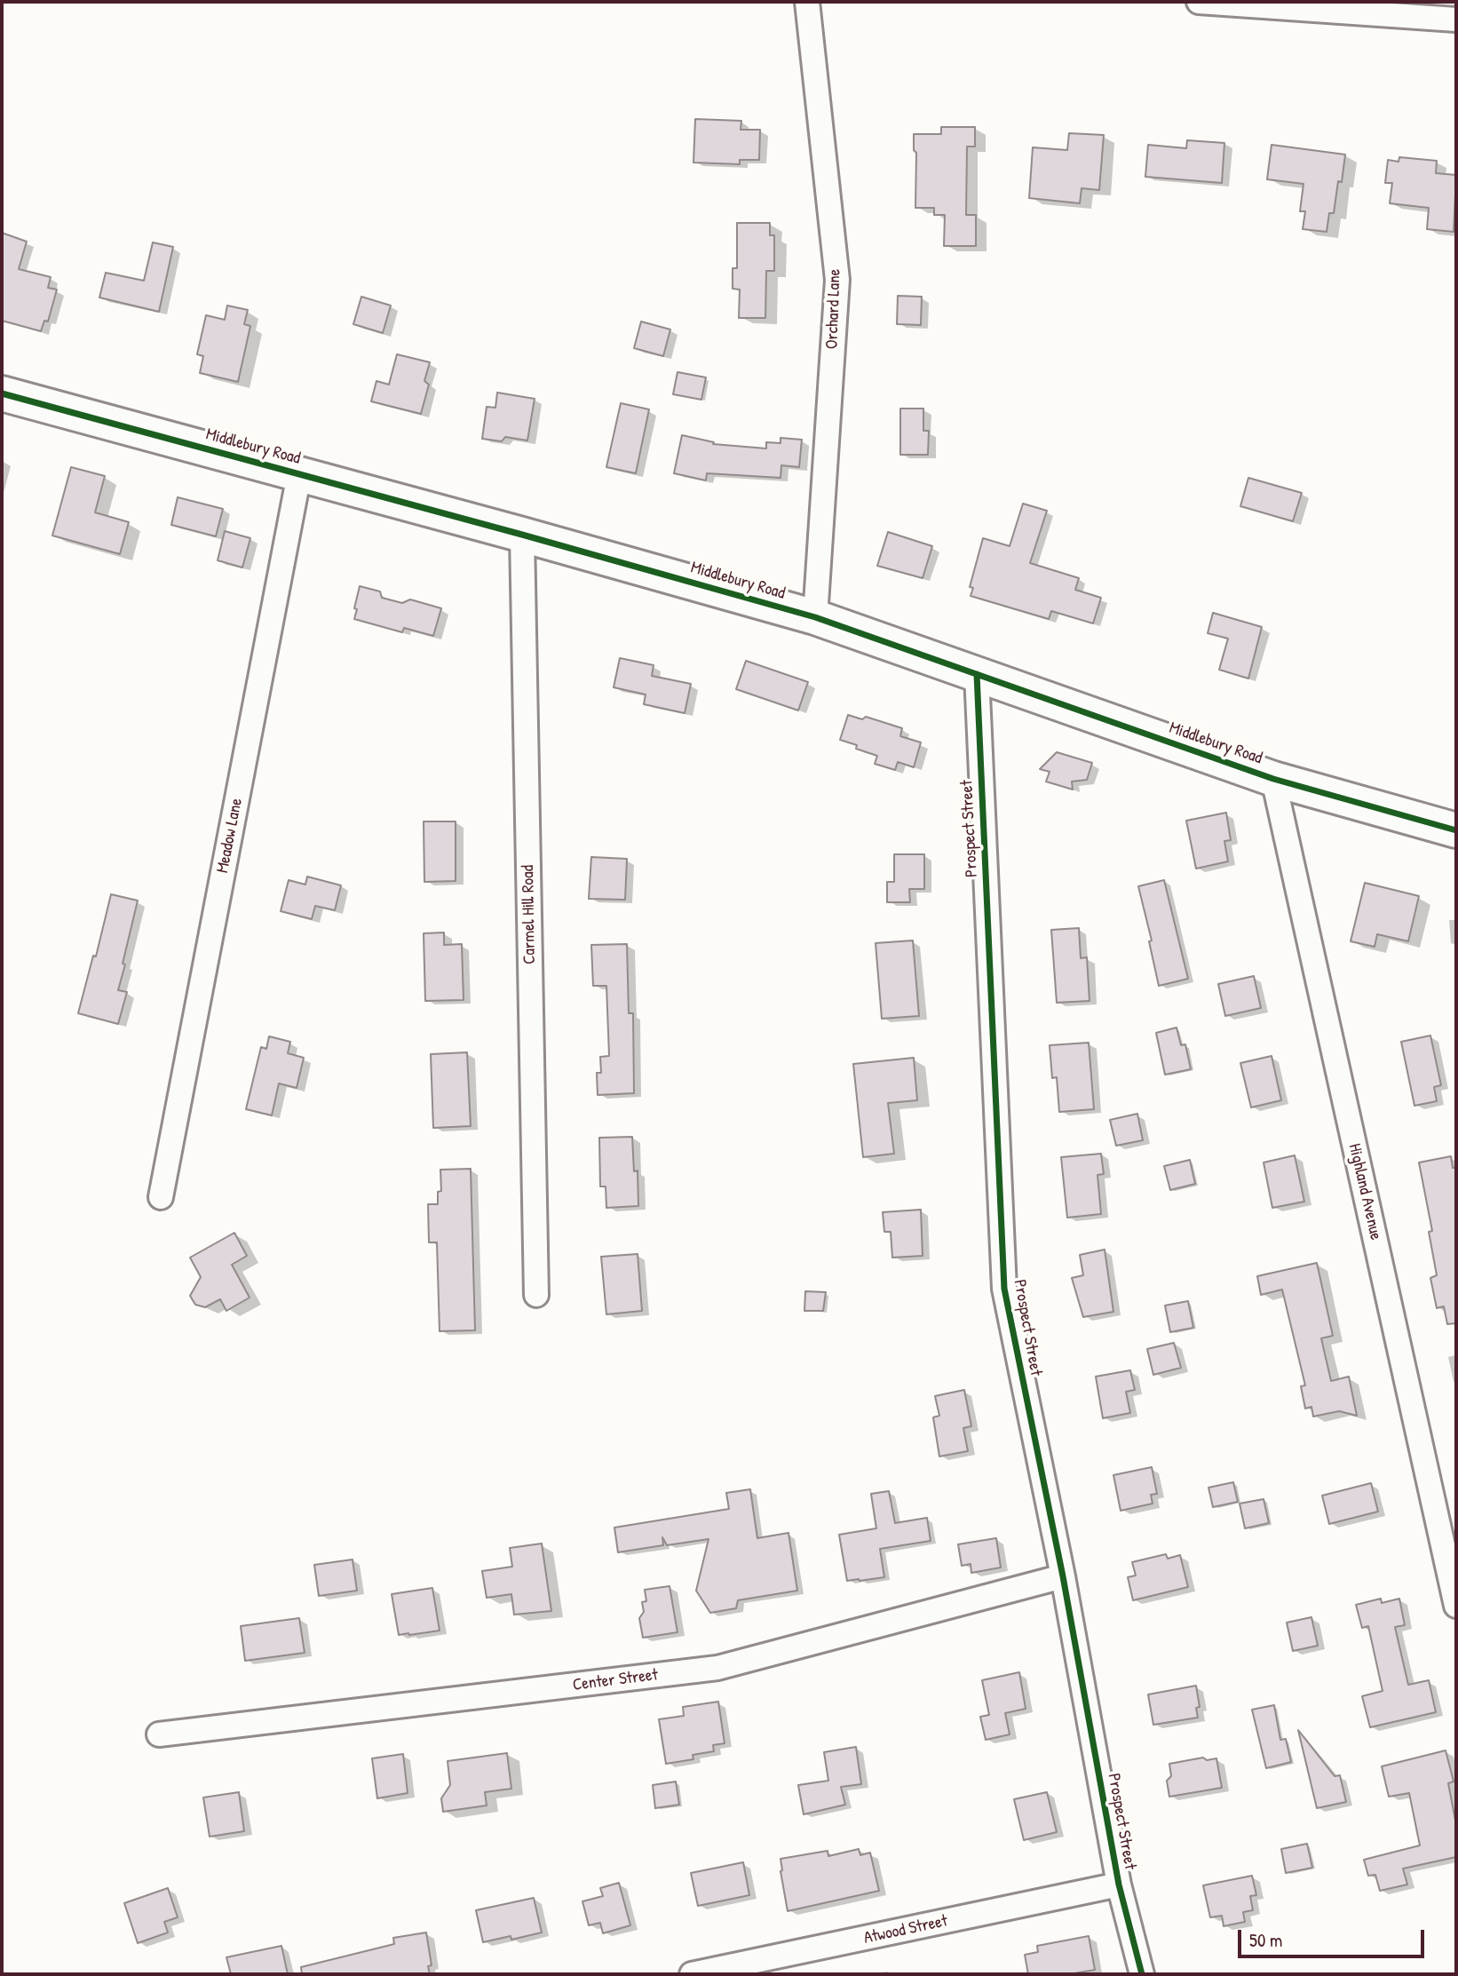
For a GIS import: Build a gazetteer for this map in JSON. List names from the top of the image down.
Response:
{
  "streets": {
    "street": [
      "Orchard Lane",
      "Middlebury Road",
      "Prospect Street",
      "Meadow Lane",
      "Carmel Hill Road",
      "Highland Avenue",
      "Center Street",
      "Atwood Street"
    ]
  },
  "crossings": [
    ["Orchard Lane", "Middlebury Road"],
    ["Middlebury Road", "Prospect Street"],
    ["Middlebury Road", "Meadow Lane"],
    ["Middlebury Road", "Carmel Hill Road"],
    ["Middlebury Road", "Highland Avenue"],
    ["Prospect Street", "Center Street"],
    ["Prospect Street", "Atwood Street"]
  ],
  "scale_bar": "50 m"
}
